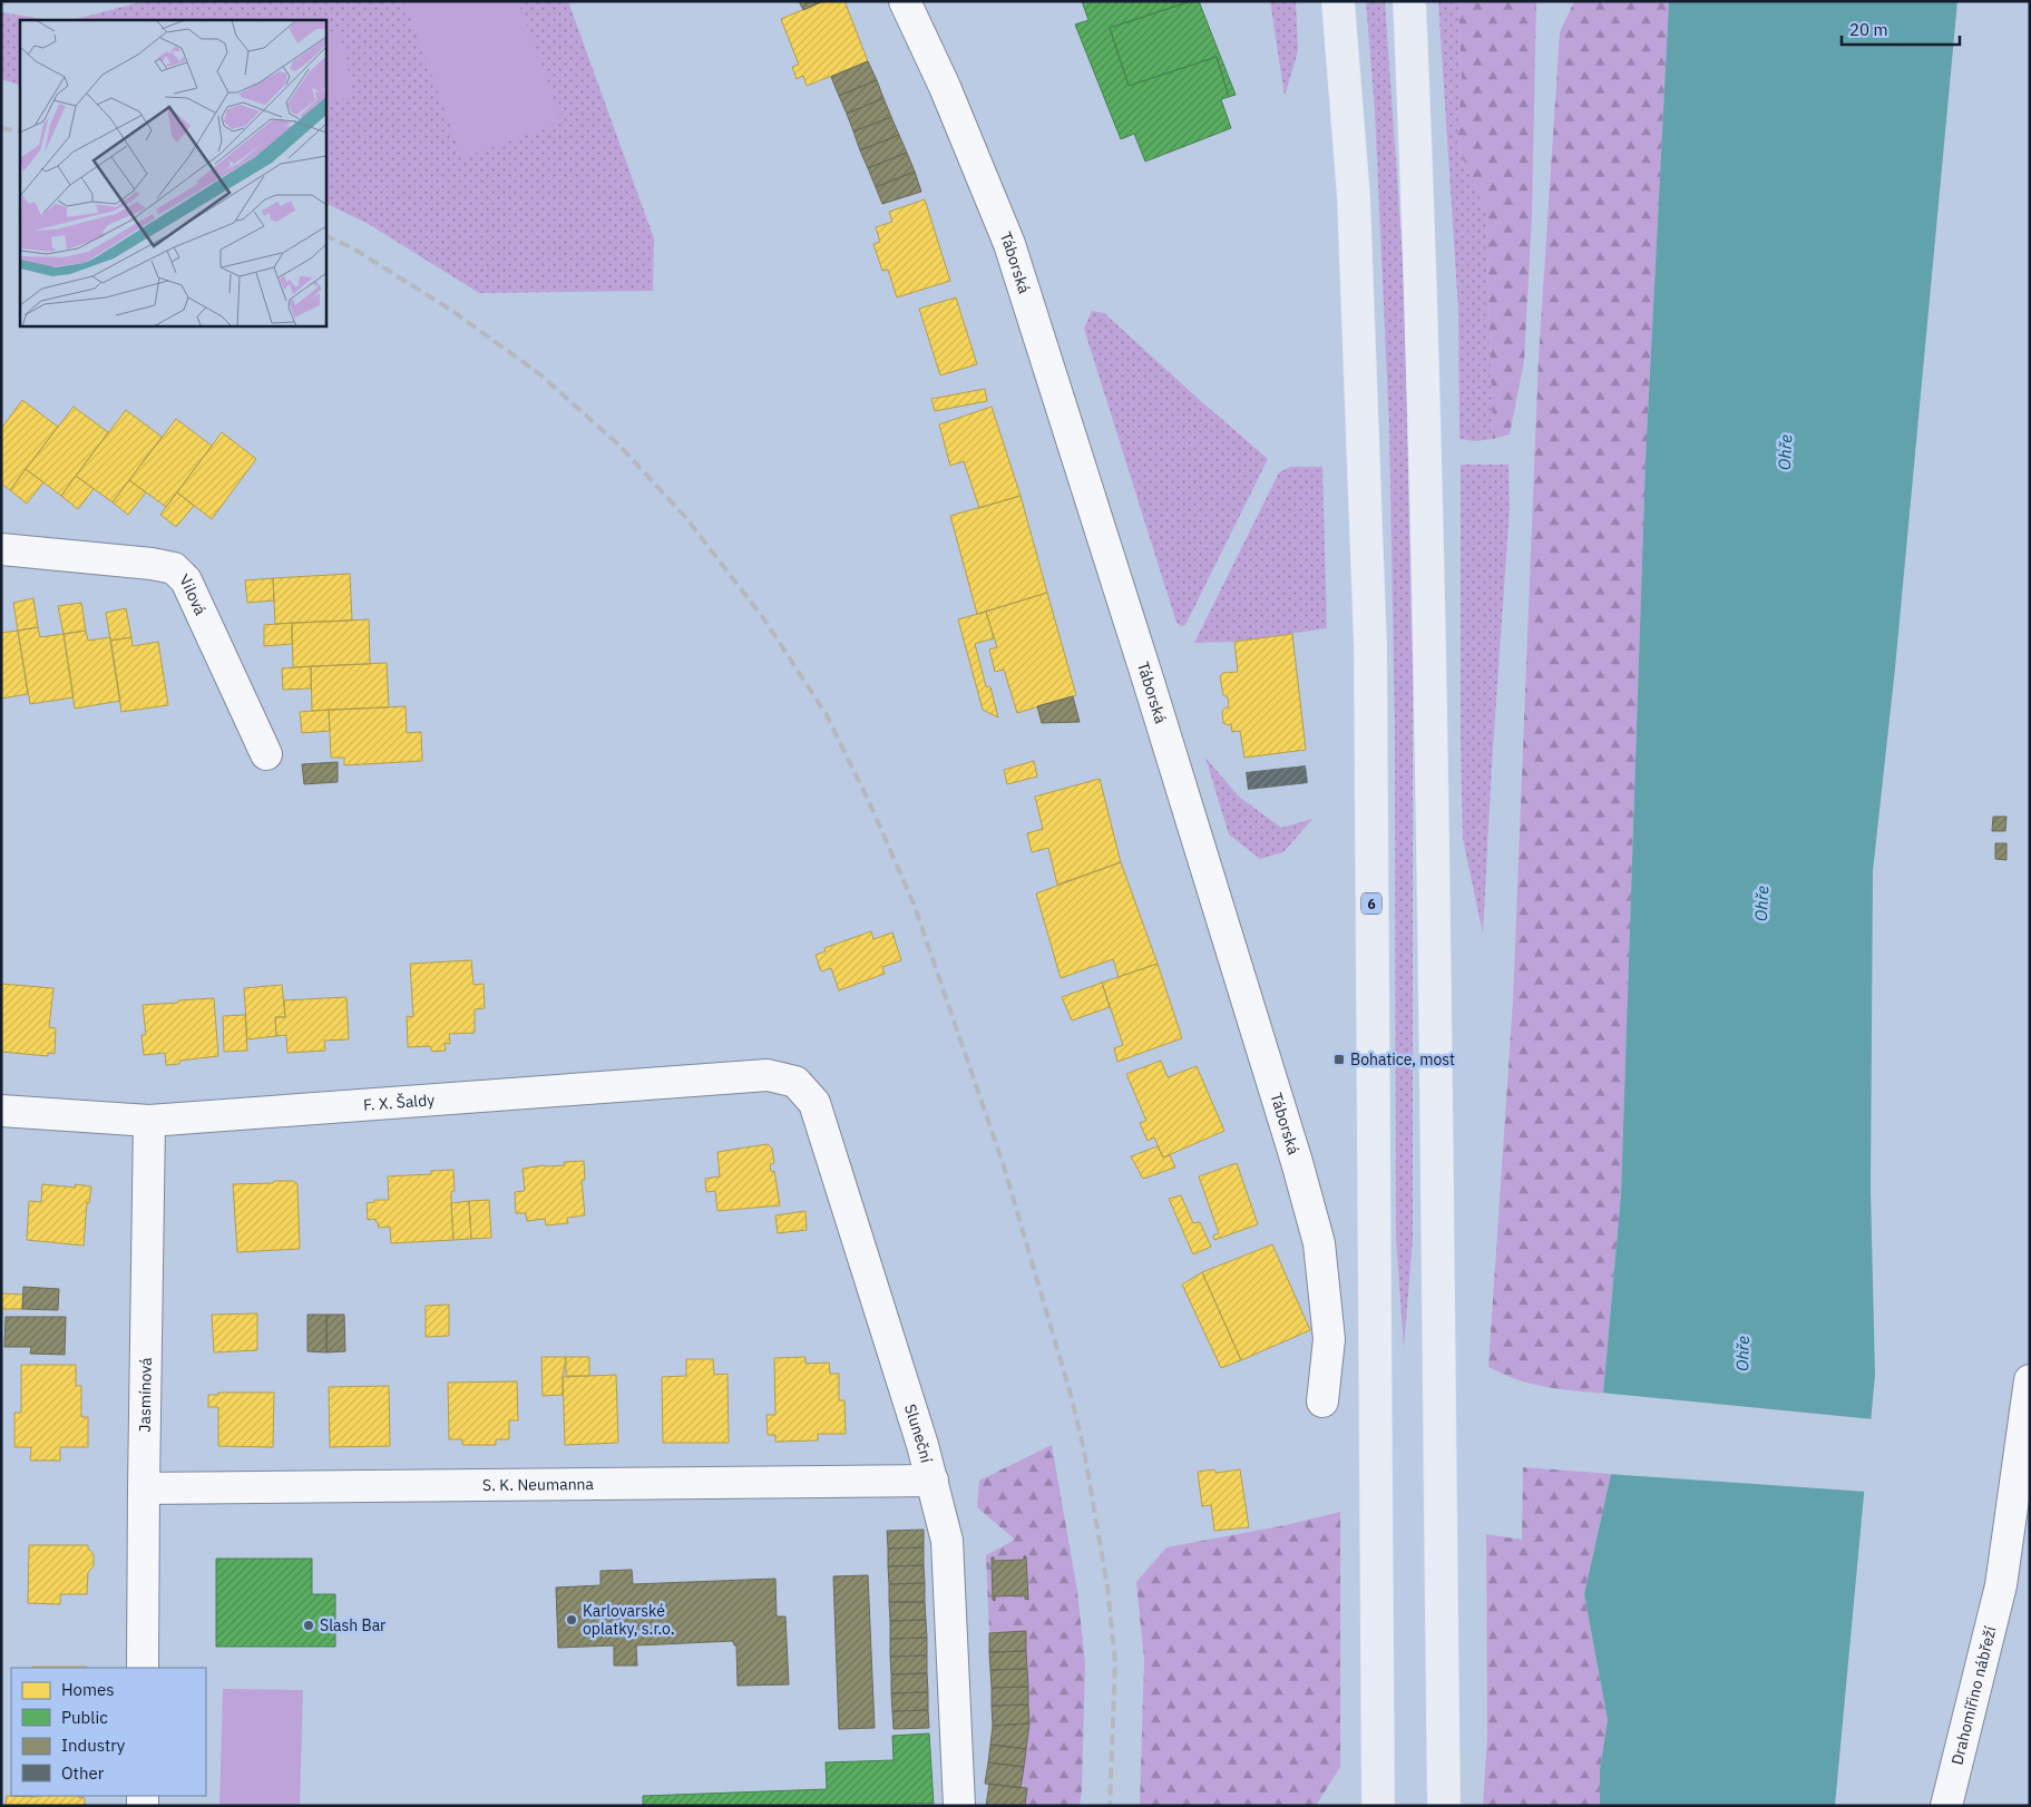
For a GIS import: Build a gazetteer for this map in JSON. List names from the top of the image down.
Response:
{
  "streets": {
    "highway": ["6"],
    "street": [
      "Táborská",
      "Vilová",
      "F. X. Šaldy",
      "Jasmínová",
      "Sluneční",
      "S. K. Neumanna",
      "Drahomířino nábřeží"
    ]
  },
  "crossings": [
    ["F. X. Šaldy", "Jasmínová"],
    ["F. X. Šaldy", "Sluneční"],
    ["Jasmínová", "S. K. Neumanna"],
    ["Sluneční", "S. K. Neumanna"]
  ],
  "water": ["Ohře"],
  "places": {
    "transit": ["Bohatice, most"],
    "other": ["Karlovarské oplatky, s.r.o.", "Slash Bar"]
  },
  "legend": [
    "Homes",
    "Public",
    "Industry",
    "Other"
  ],
  "scale_bar": "20 m"
}
